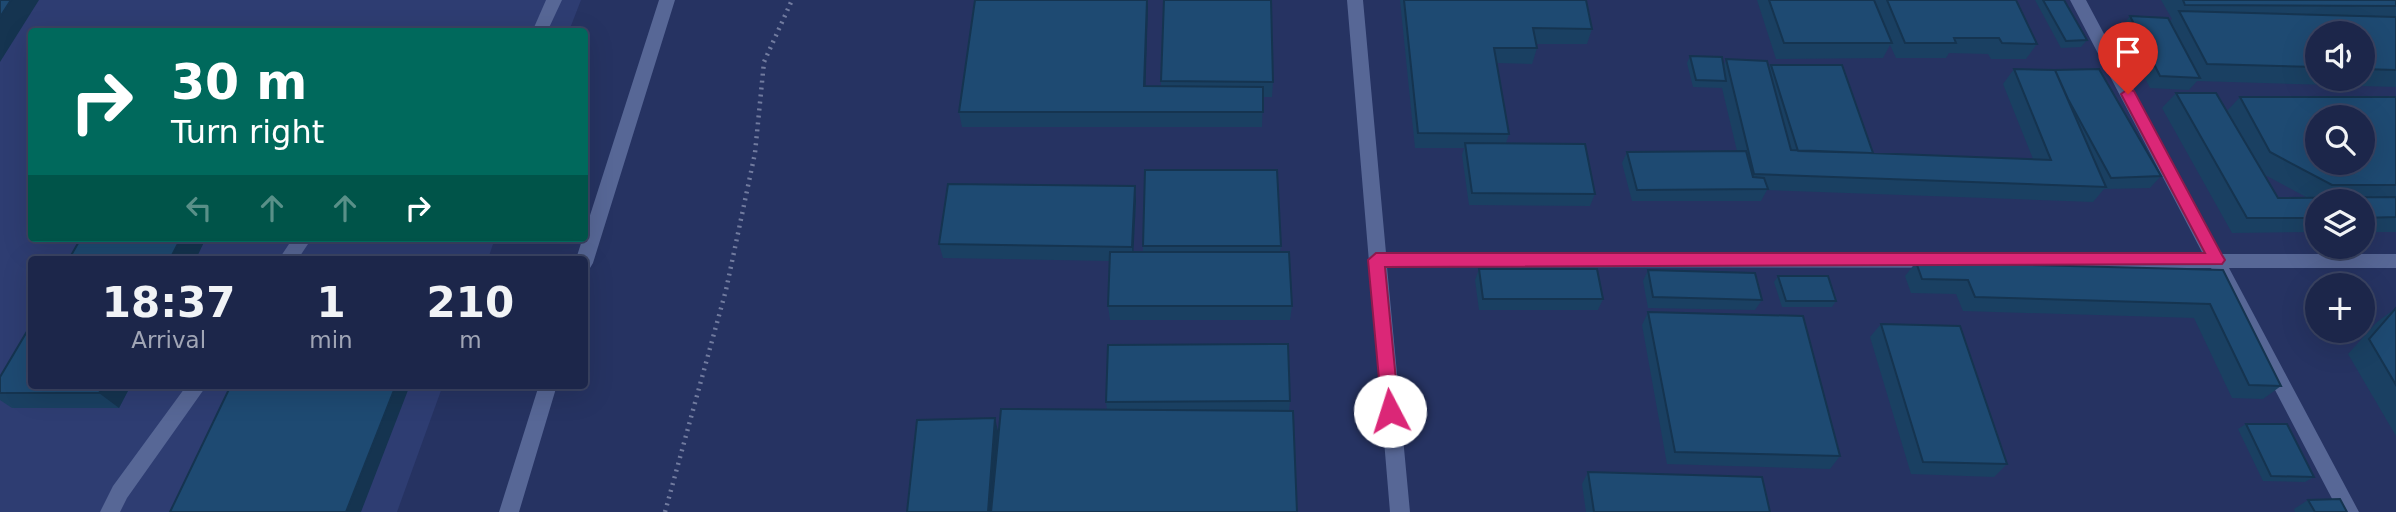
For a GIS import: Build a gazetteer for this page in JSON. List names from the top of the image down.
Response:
{
  "page": {
    "map_buttons": "+",
    "turn": ["30 m", "Turn right"],
    "eta": [
      "18:37",
      "Arrival",
      "1",
      "min",
      "210",
      "m"
    ]
  }
}
